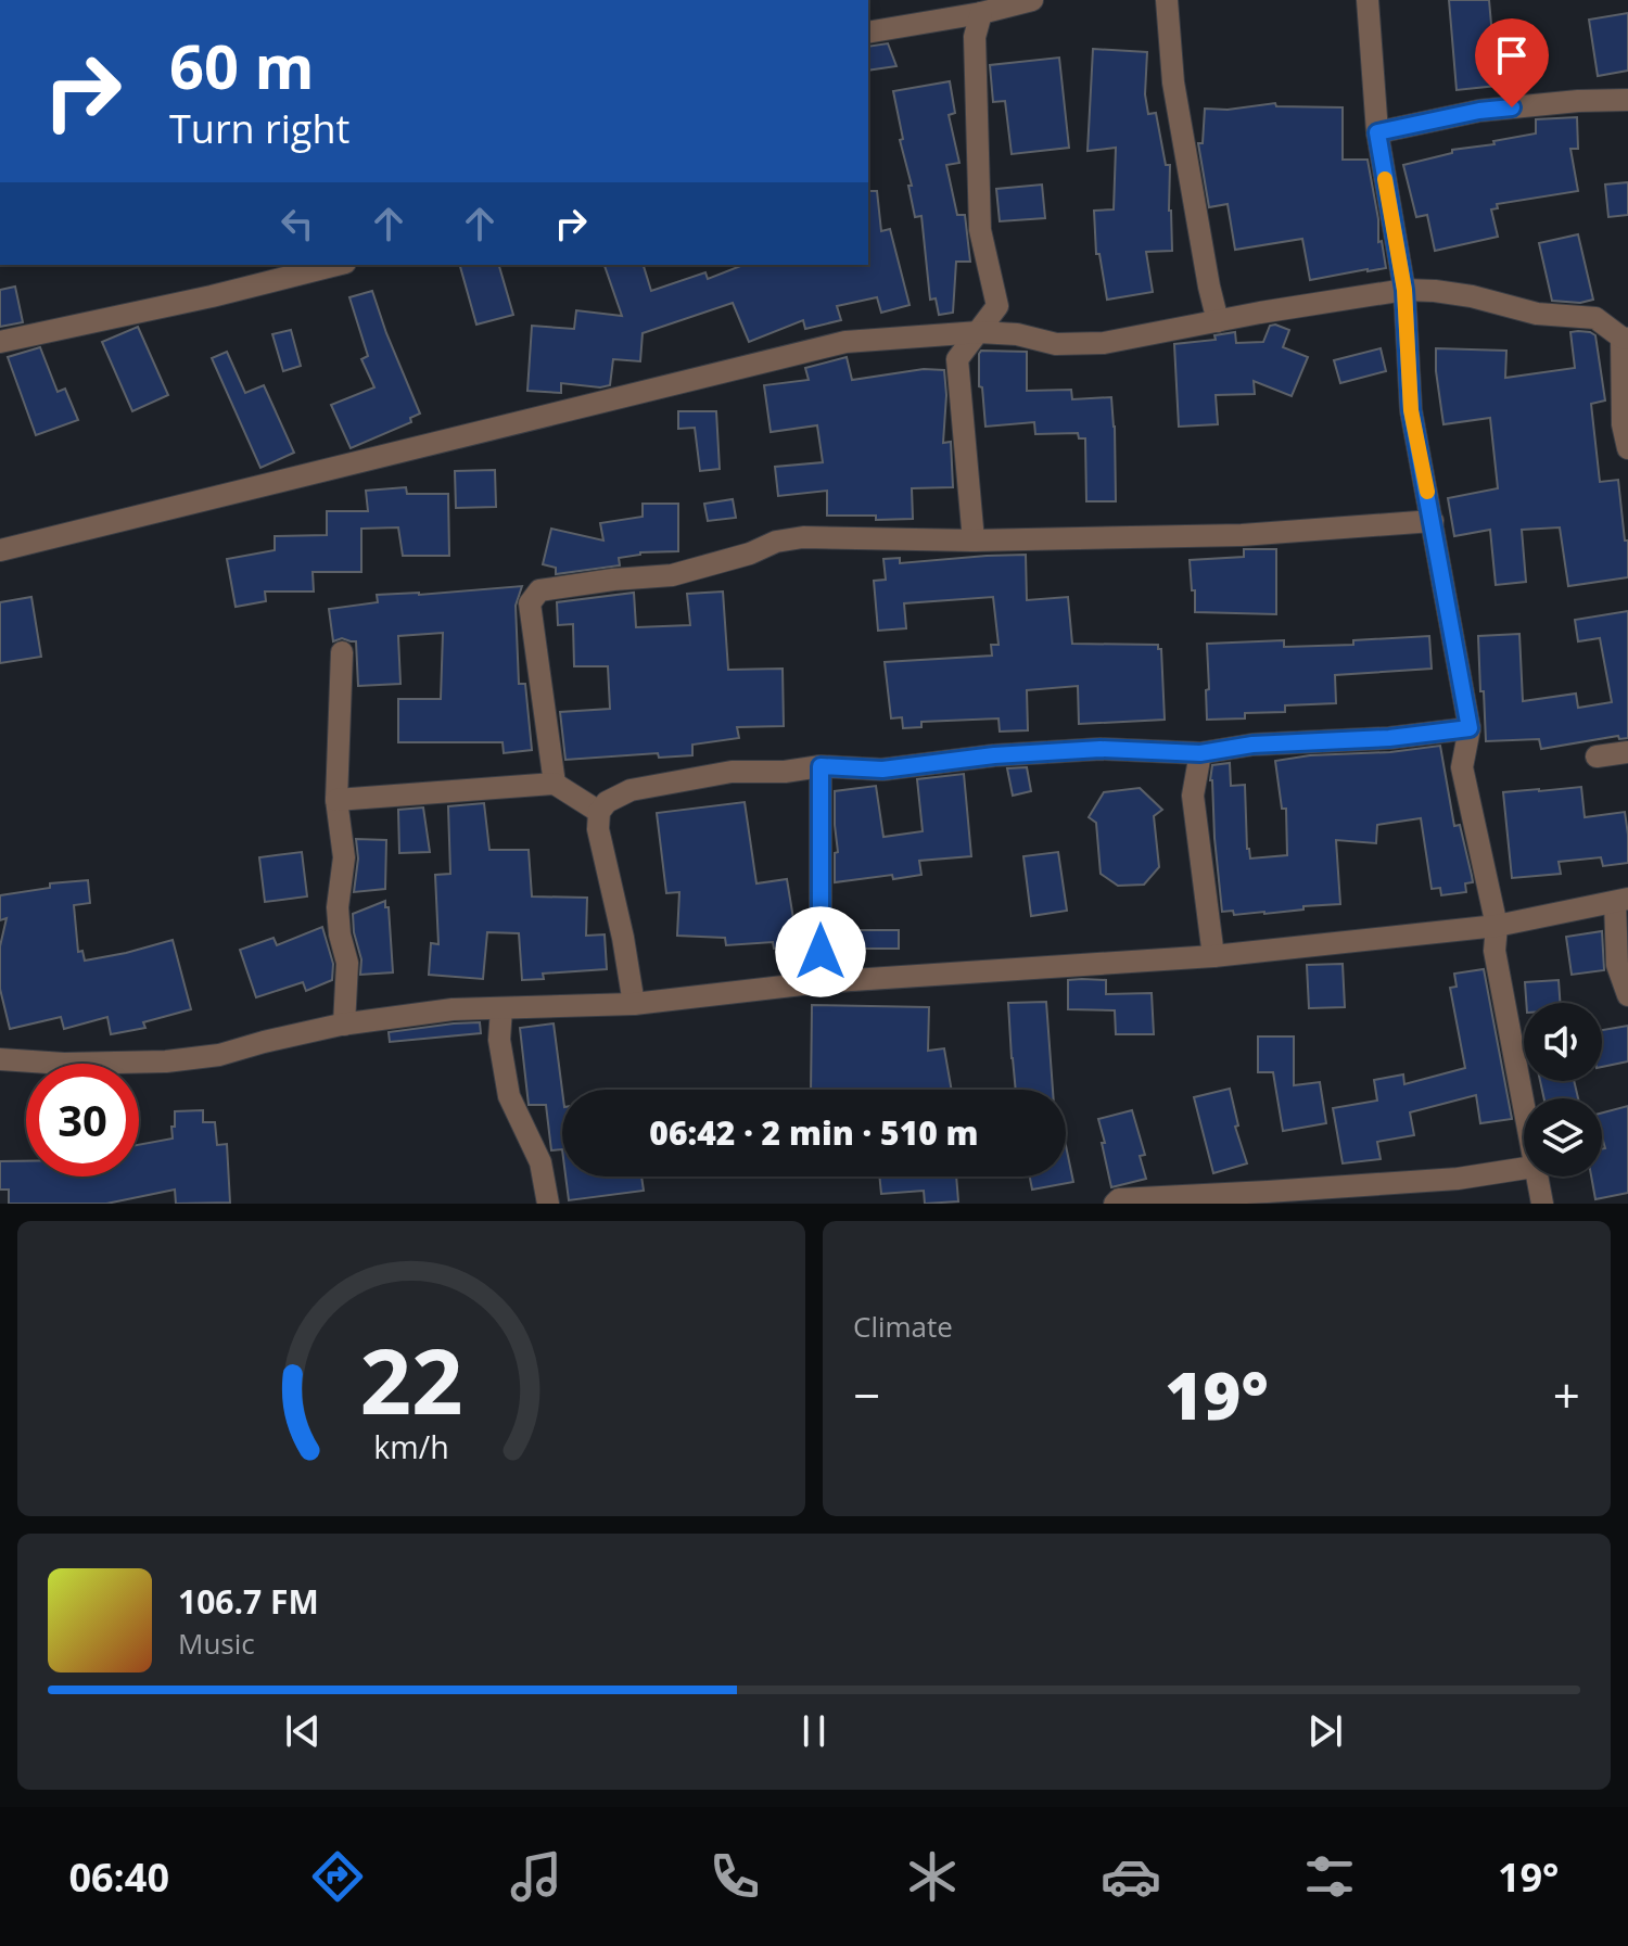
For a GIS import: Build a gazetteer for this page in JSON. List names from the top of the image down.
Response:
{
  "page": {
    "turn": ["60 m", "Turn right"],
    "limit": "30",
    "trip": "06:42 · 2 min · 510 m",
    "tile": "Climate",
    "heat": ["−", "19°", "+"],
    "song": ["106.7 FM", "Music"],
    "tabs": ["06:40", "19°"],
    "gauge": ["22", "km/h"]
  }
}
